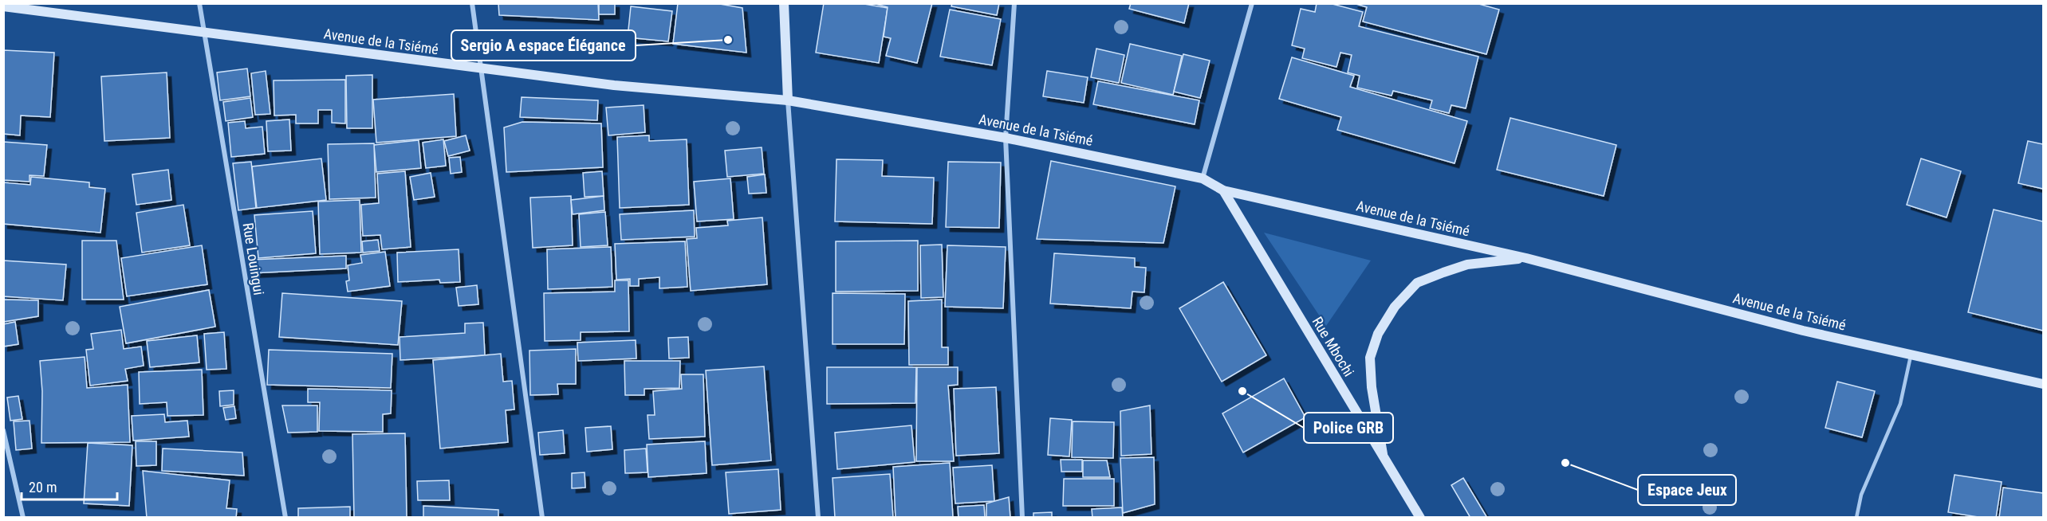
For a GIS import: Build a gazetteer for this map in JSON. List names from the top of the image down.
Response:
{
  "streets": {
    "main road": ["Avenue de la Tsiémé", "Rue Mbochi"],
    "street": ["Rue Louingui"]
  },
  "crossings": [
    ["Avenue de la Tsiémé", "Rue Louingui"],
    ["Avenue de la Tsiémé", "Rue Mbochi"]
  ],
  "places": ["Sergio A espace Élégance", "Police GRB", "Espace Jeux"],
  "scale_bar": "20 m"
}
